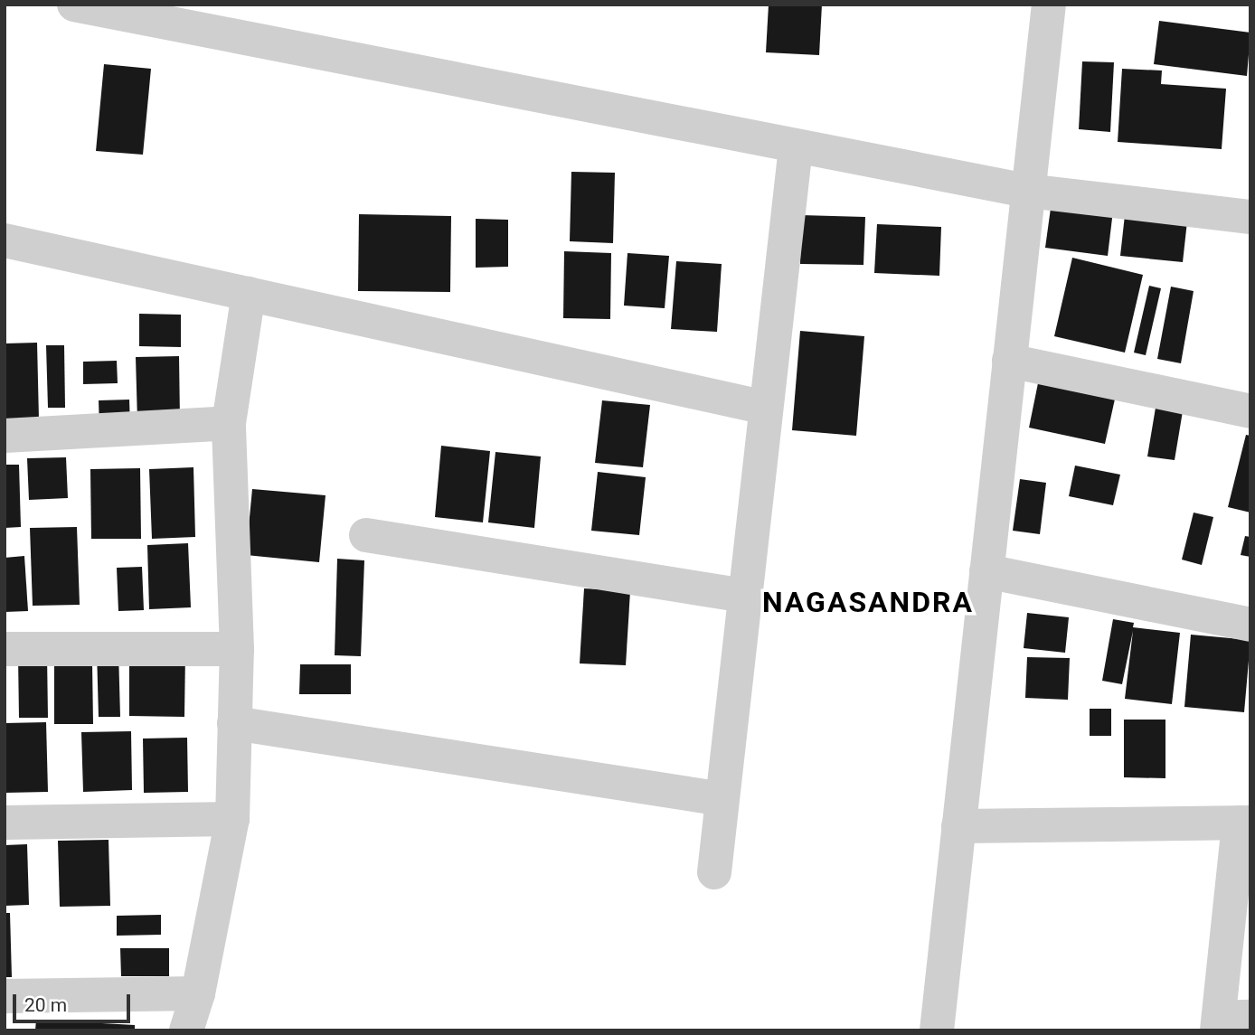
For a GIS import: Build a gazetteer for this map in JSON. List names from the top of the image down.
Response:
{
  "districts": ["NAGASANDRA"],
  "scale_bar": "20 m"
}
